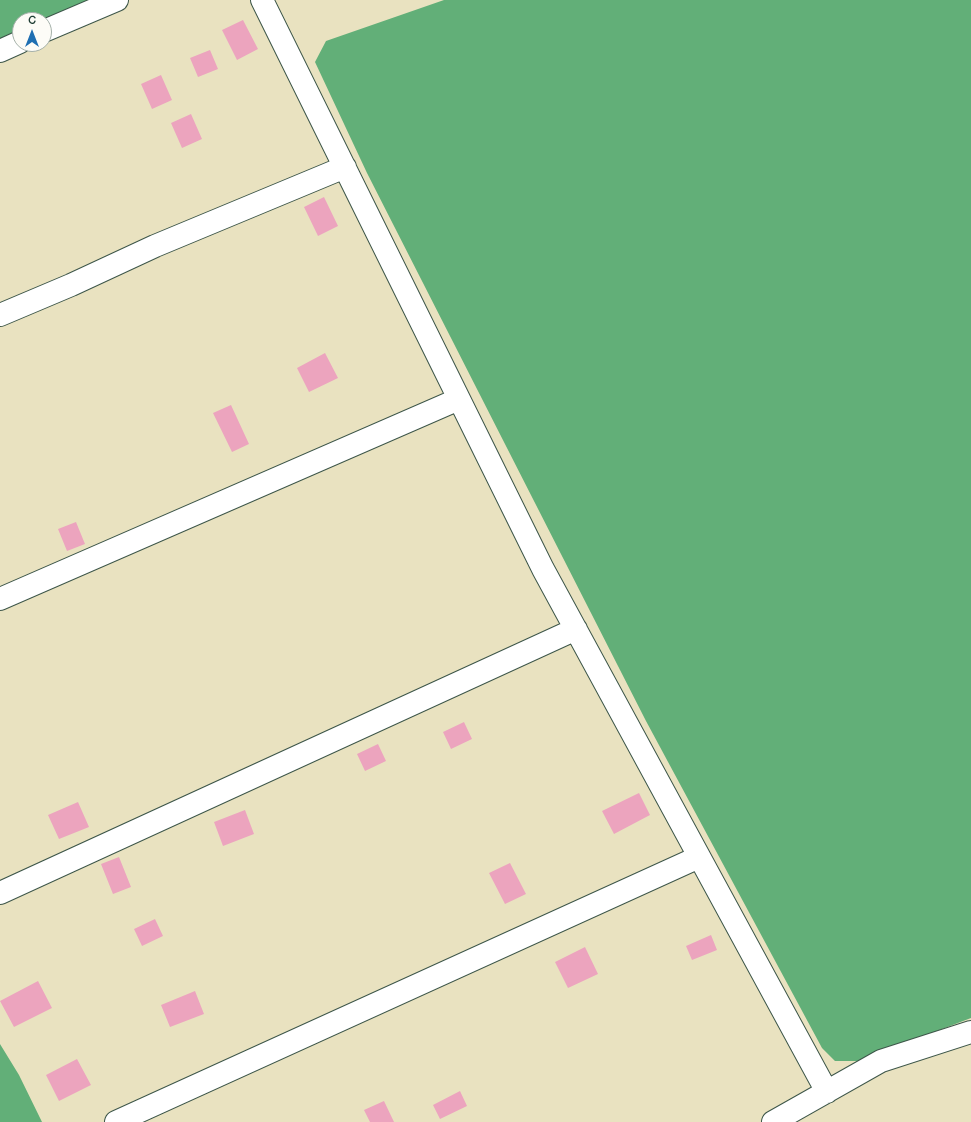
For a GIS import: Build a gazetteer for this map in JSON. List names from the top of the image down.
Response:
{
  "north": "top"
}
